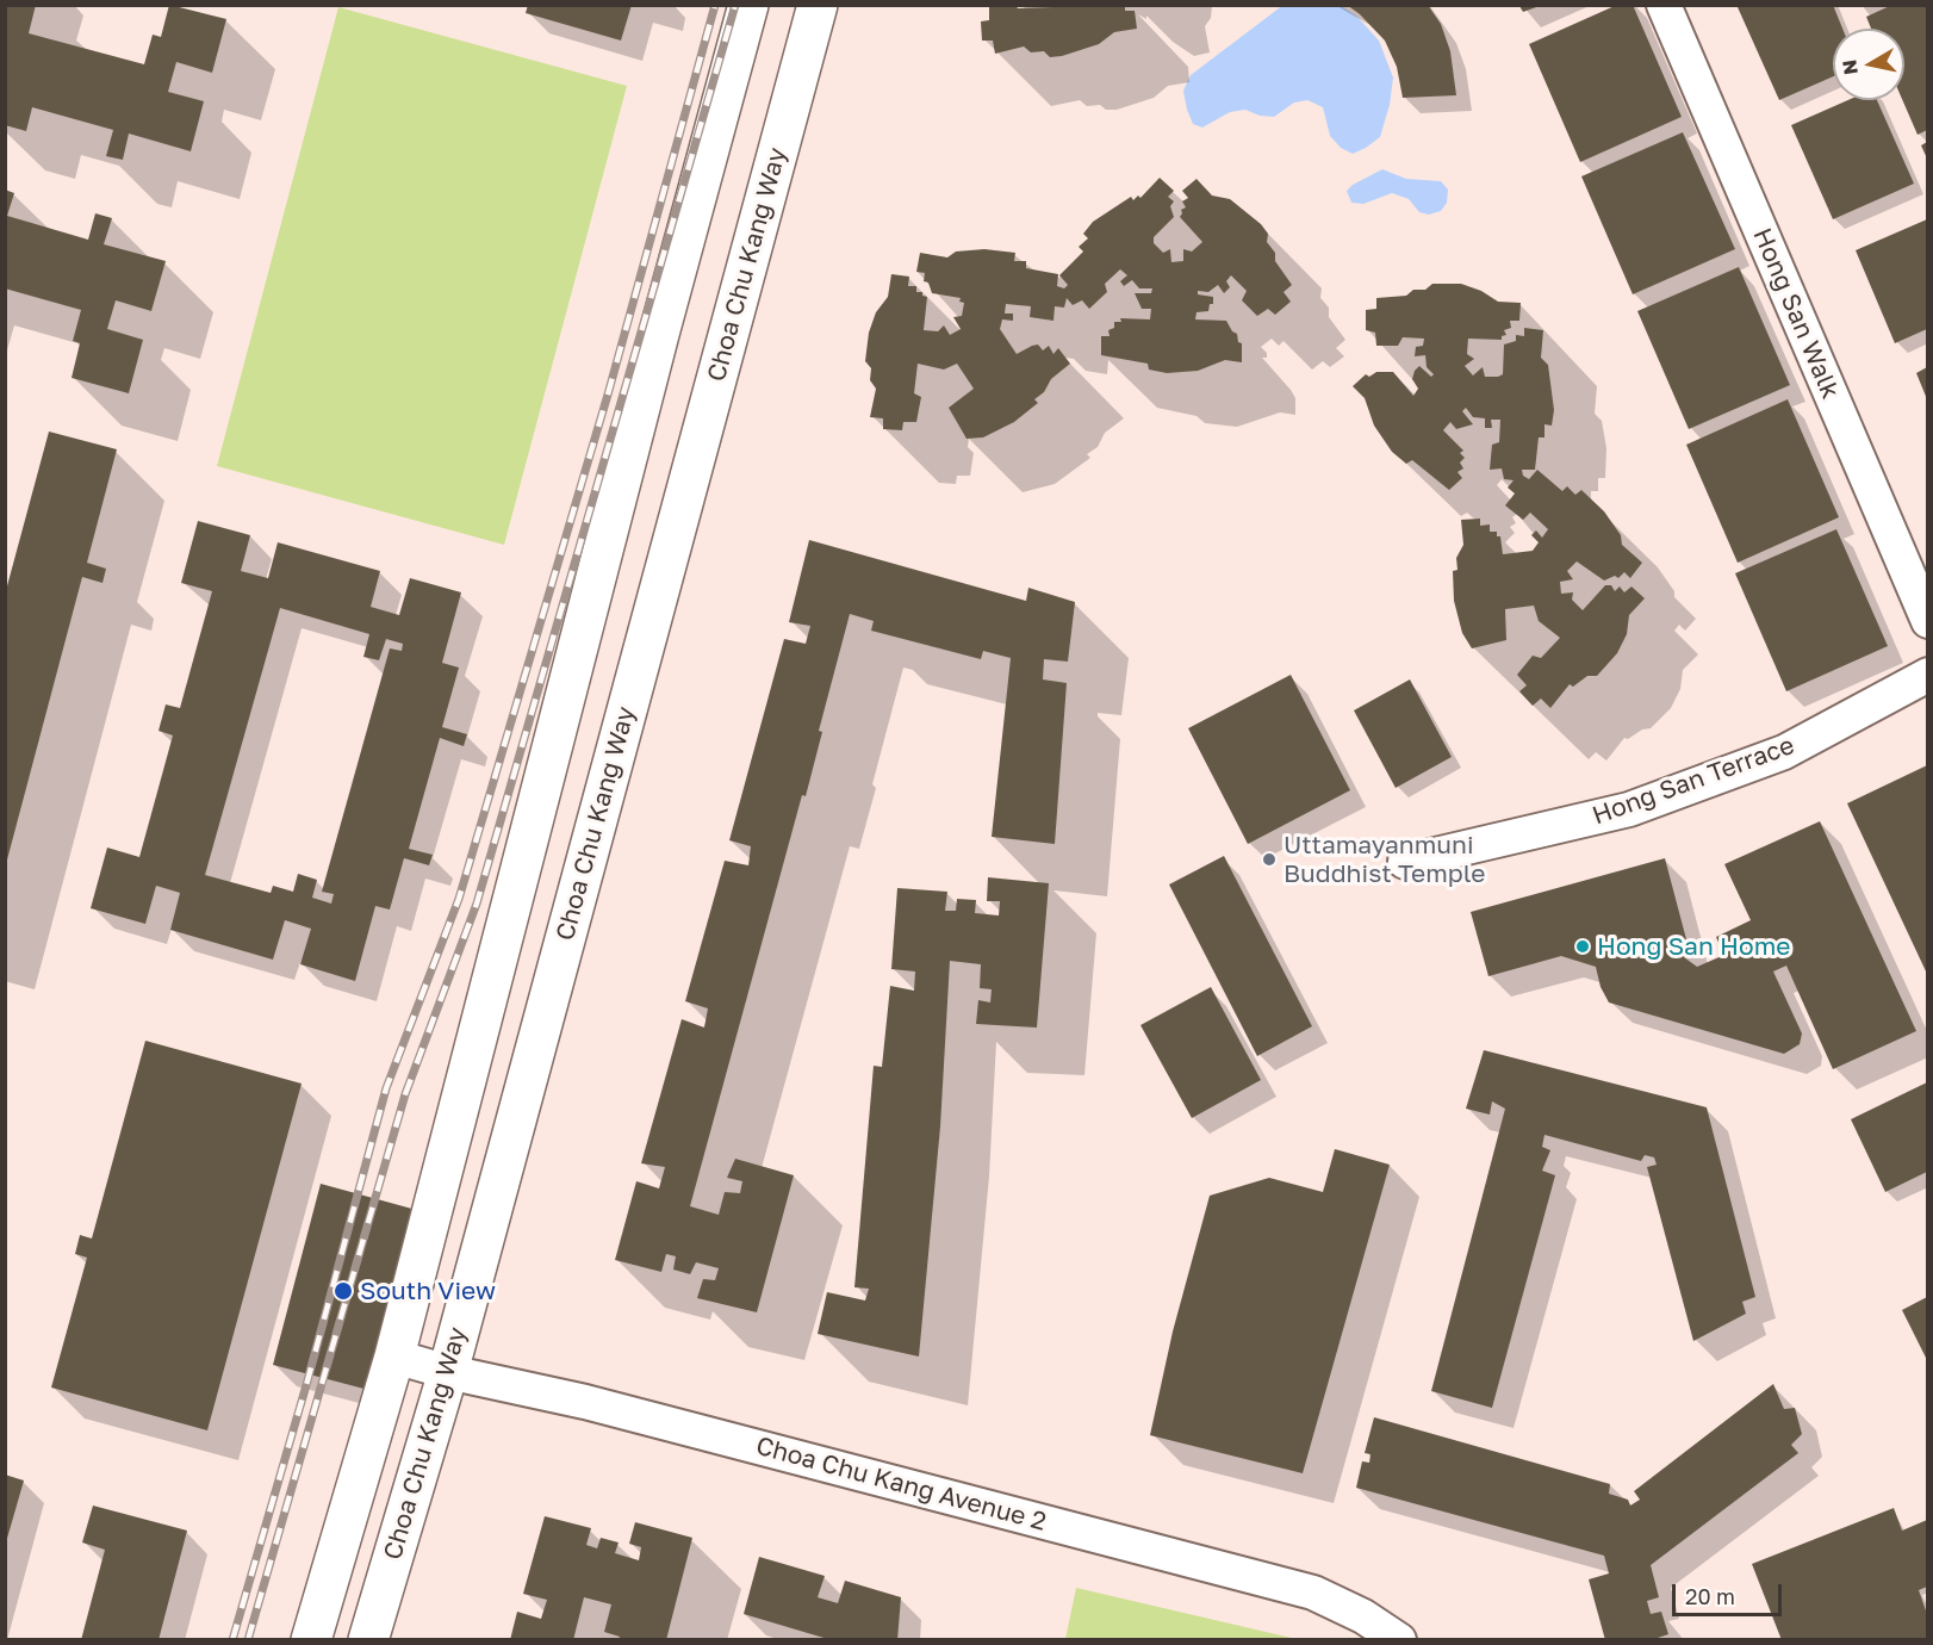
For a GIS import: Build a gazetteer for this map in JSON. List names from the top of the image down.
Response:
{
  "streets": {
    "main road": ["Choa Chu Kang Way"],
    "street": ["Hong San Walk", "Hong San Terrace", "Choa Chu Kang Avenue 2"]
  },
  "crossings": [
    ["Choa Chu Kang Way", "Choa Chu Kang Avenue 2"]
  ],
  "places": ["Uttamayanmuni Buddhist Temple", "Hong San Home", "South View"],
  "scale_bar": "20 m",
  "north": "left"
}
